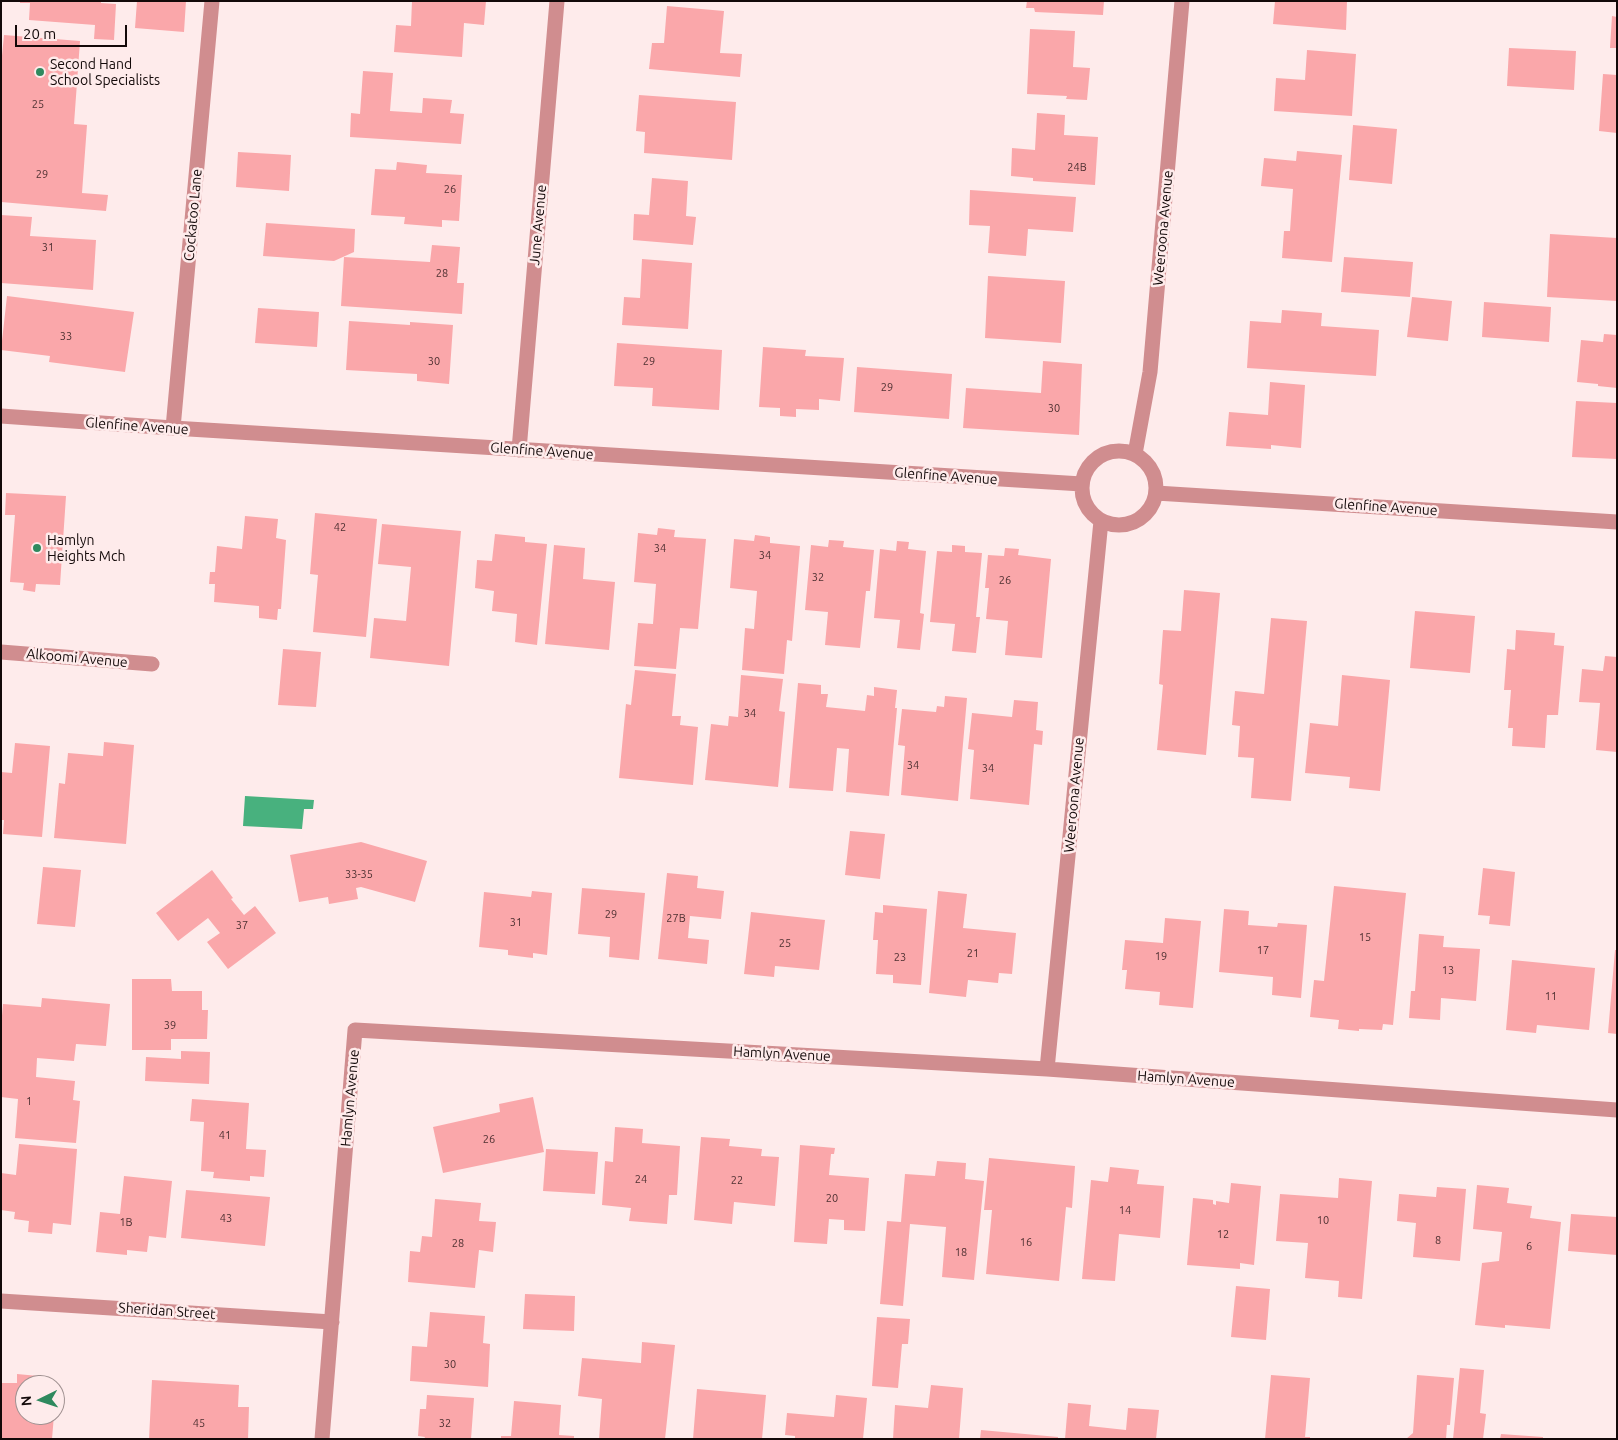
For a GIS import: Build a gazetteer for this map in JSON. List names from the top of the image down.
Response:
{
  "streets": {
    "street": [
      "Cockatoo Lane",
      "June Avenue",
      "Weeroona Avenue",
      "Glenfine Avenue",
      "Alkoomi Avenue",
      "Hamlyn Avenue",
      "Sheridan Street"
    ]
  },
  "crossings": [
    ["Cockatoo Lane", "Glenfine Avenue"],
    ["June Avenue", "Glenfine Avenue"],
    ["Weeroona Avenue", "Glenfine Avenue"],
    ["Weeroona Avenue", "Hamlyn Avenue"],
    ["Hamlyn Avenue", "Sheridan Street"]
  ],
  "places": ["Second Hand School Specialists", "Hamlyn Heights Mch"],
  "house_numbers": [
    "25",
    "24B",
    "29",
    "26",
    "31",
    "28",
    "33",
    "30",
    "29",
    "29",
    "30",
    "42",
    "34",
    "34",
    "32",
    "26",
    "34",
    "34",
    "34",
    "33-35",
    "29",
    "27B",
    "31",
    "37",
    "15",
    "25",
    "17",
    "21",
    "19",
    "23",
    "13",
    "11",
    "39",
    "1",
    "41",
    "26",
    "24",
    "22",
    "20",
    "14",
    "43",
    "10",
    "1B",
    "12",
    "8",
    "16",
    "28",
    "6",
    "18",
    "30",
    "45",
    "32"
  ],
  "scale_bar": "20 m",
  "north": "left"
}
